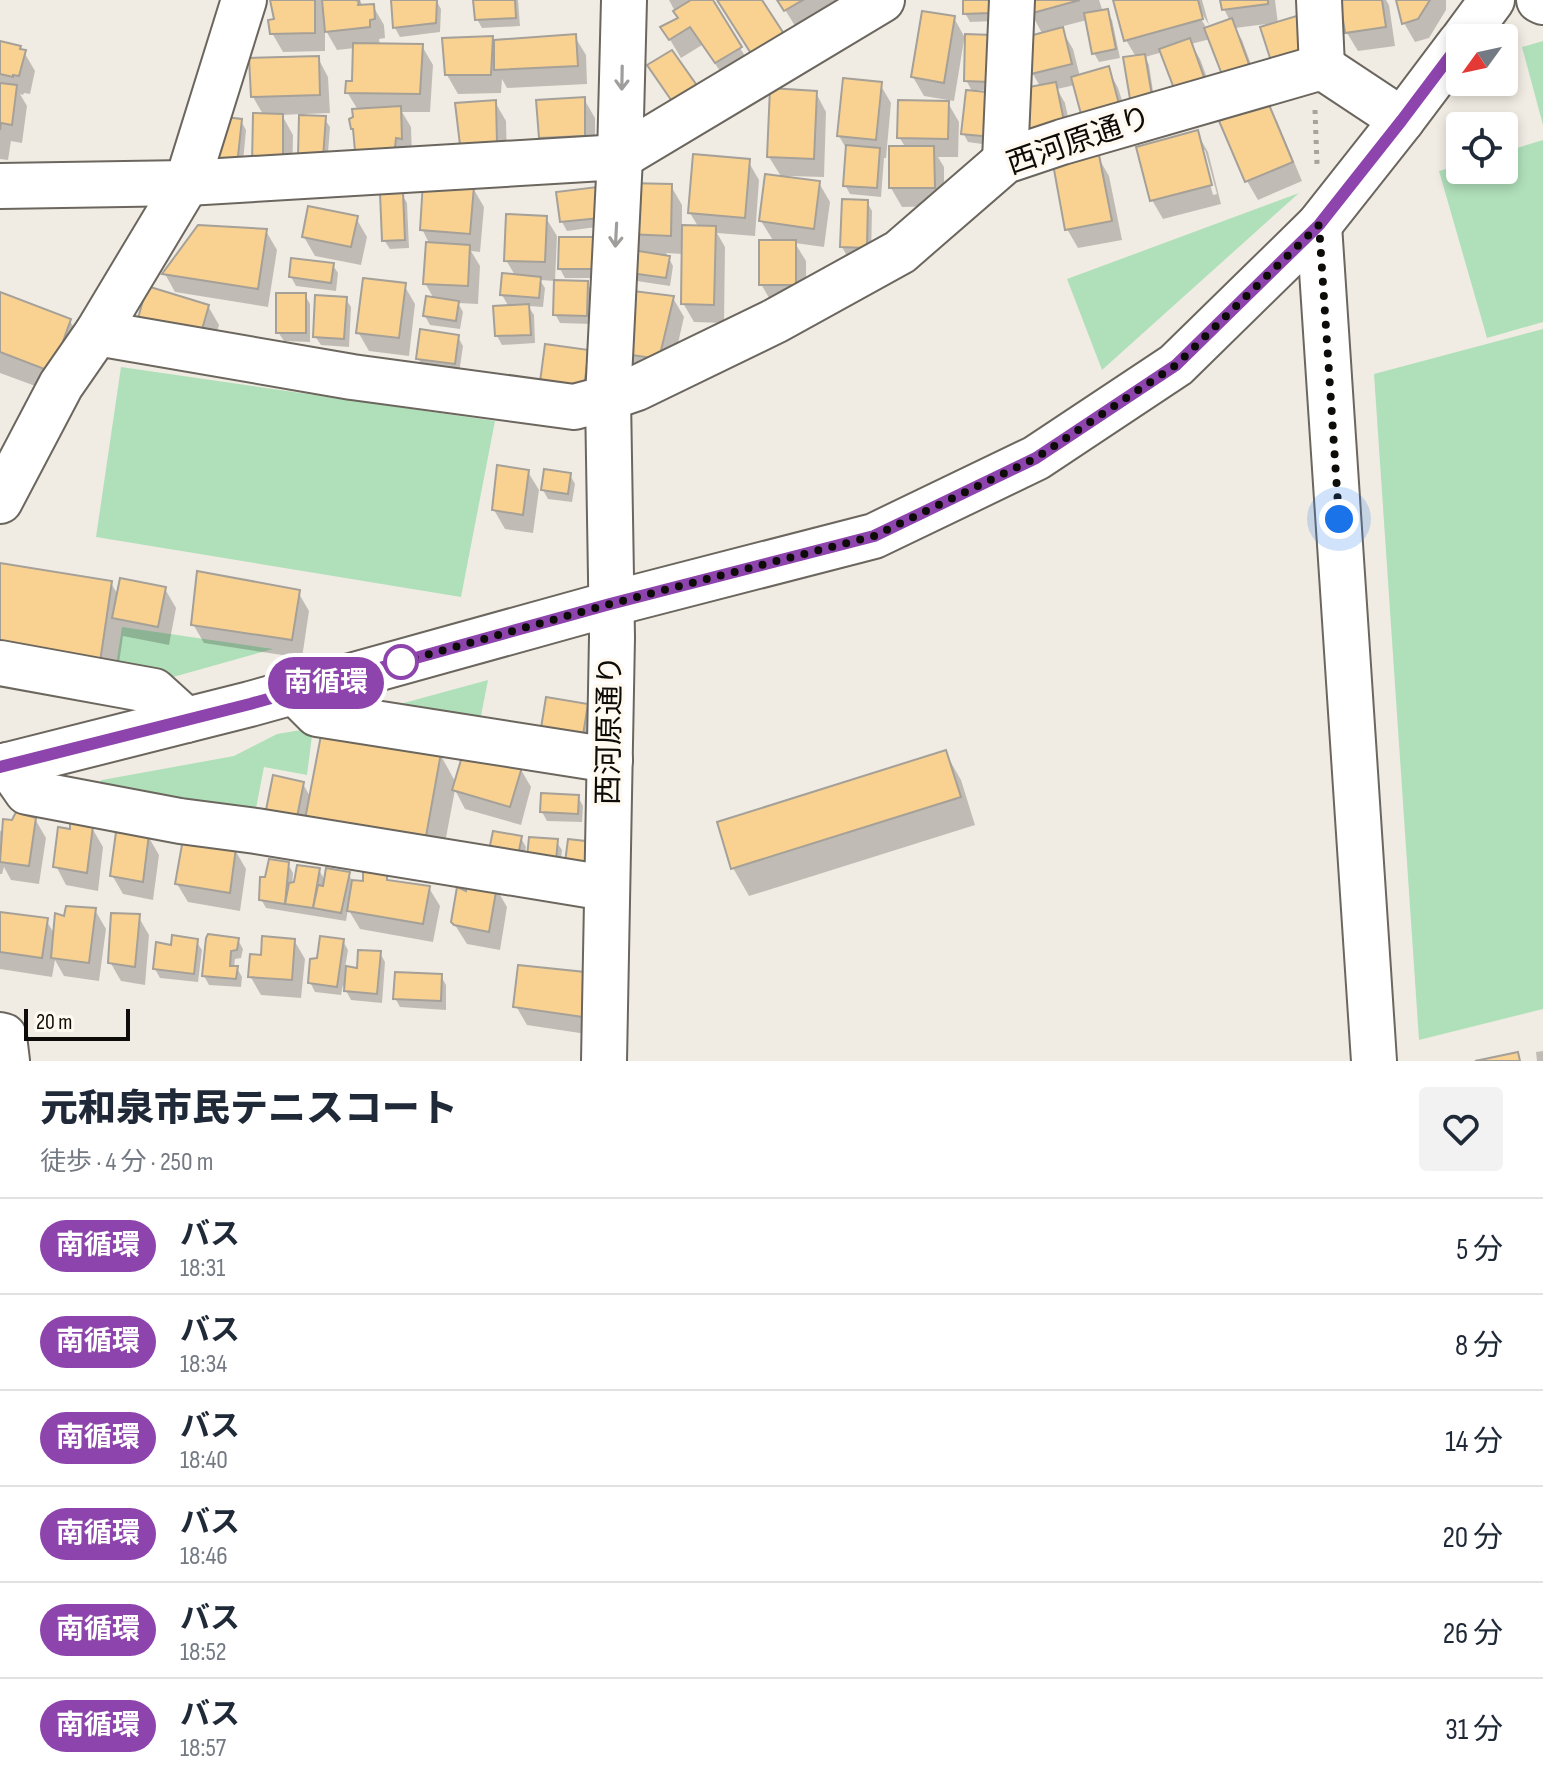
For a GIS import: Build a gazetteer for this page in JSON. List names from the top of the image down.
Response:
{
  "streets": {
    "street": ["西河原通り"]
  },
  "lines": ["bus line 南循環"],
  "scale_bar": "20 m",
  "north": "bottom left",
  "page": {
    "on_map": "南循環",
    "scale": "20 m",
    "heading": ["元和泉市民テニスコート", "徒歩 · 4 分 · 250 m"],
    "list": [
      {
        "mark": "南循環",
        "name": "バス",
        "note": "18:31",
        "value": "5 分"
      },
      {
        "mark": "南循環",
        "name": "バス",
        "note": "18:34",
        "value": "8 分"
      },
      {
        "mark": "南循環",
        "name": "バス",
        "note": "18:40",
        "value": "14 分"
      },
      {
        "mark": "南循環",
        "name": "バス",
        "note": "18:46",
        "value": "20 分"
      },
      {
        "mark": "南循環",
        "name": "バス",
        "note": "18:52",
        "value": "26 分"
      },
      {
        "mark": "南循環",
        "name": "バス",
        "note": "18:57",
        "value": "31 分"
      }
    ]
  }
}
